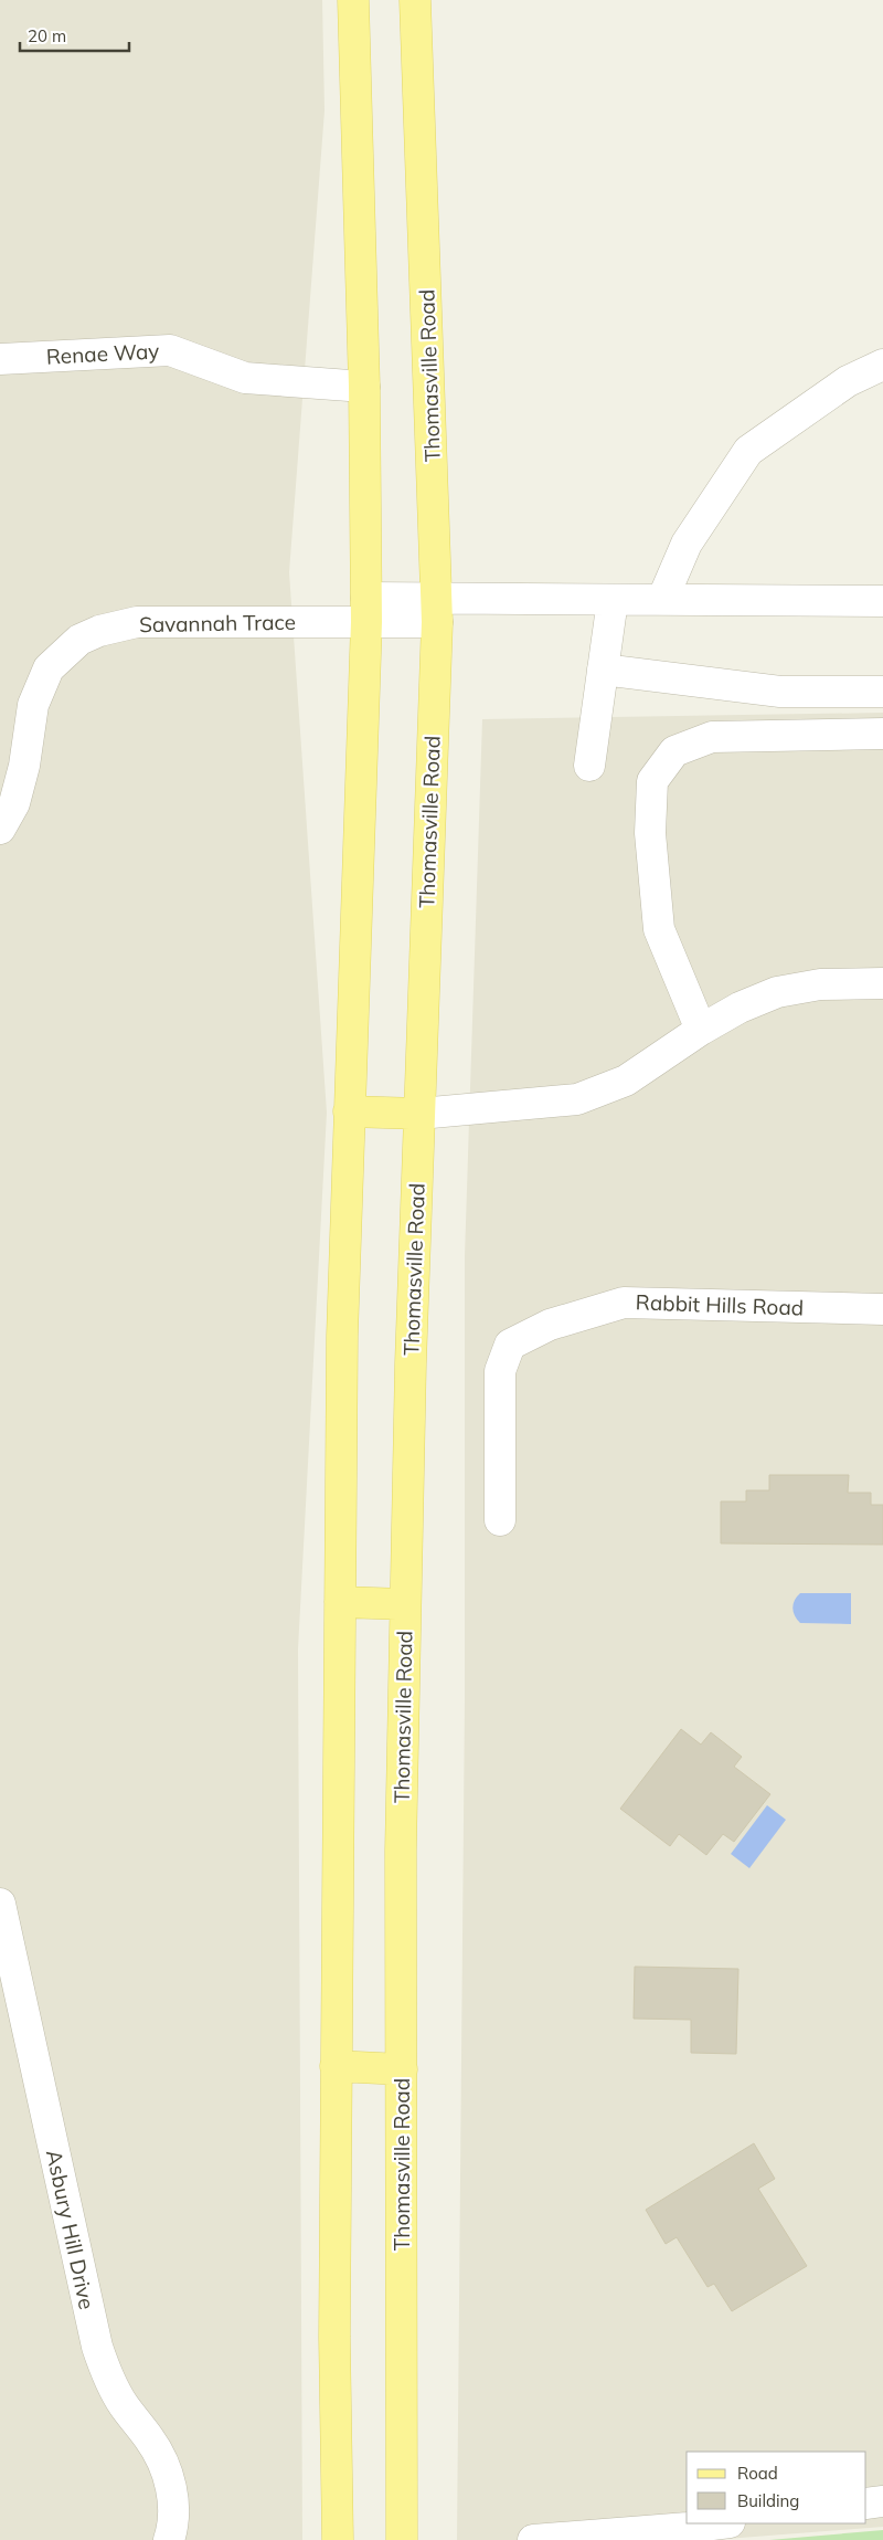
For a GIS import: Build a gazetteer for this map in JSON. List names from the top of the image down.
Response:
{
  "streets": {
    "main road": ["Thomasville Road"],
    "street": [
      "Renae Way",
      "Savannah Trace",
      "Rabbit Hills Road",
      "Asbury Hill Drive"
    ]
  },
  "crossings": [
    ["Thomasville Road", "Savannah Trace"]
  ],
  "legend": ["Road", "Building"],
  "scale_bar": "20 m"
}
